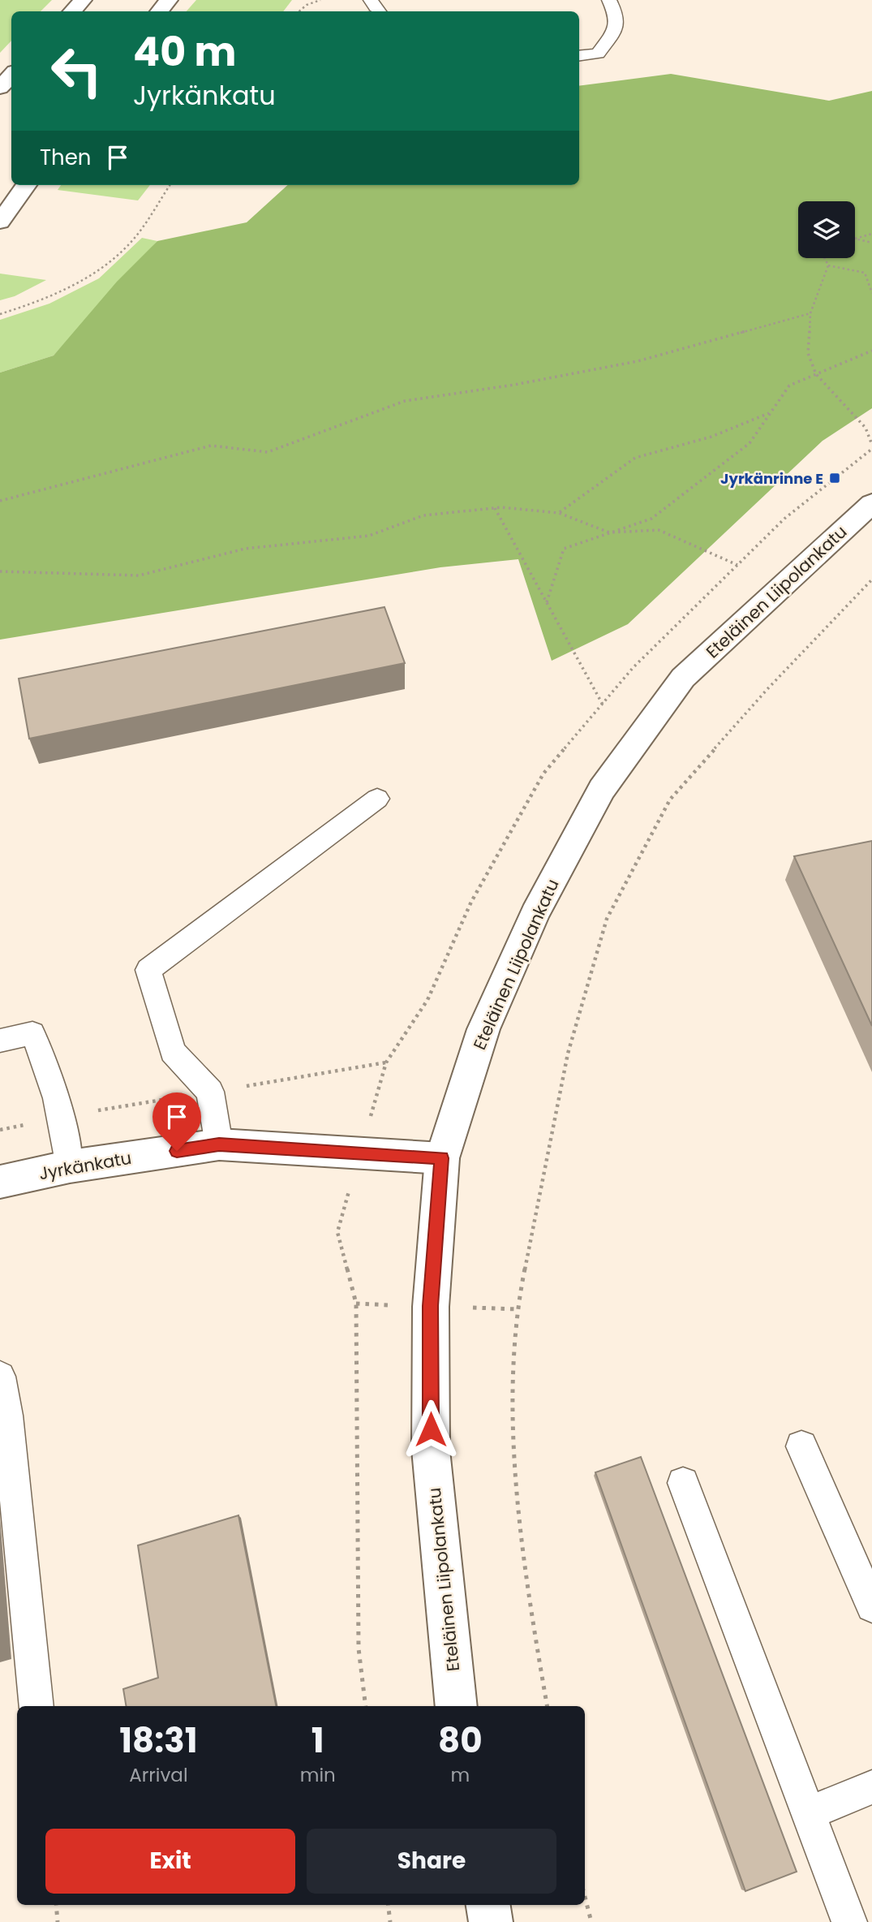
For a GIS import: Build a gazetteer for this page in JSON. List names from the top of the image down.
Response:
{
  "streets": {
    "main road": ["Eteläinen Liipolankatu", "Jyrkänkatu"]
  },
  "crossings": [
    ["Eteläinen Liipolankatu", "Jyrkänkatu"]
  ],
  "places": {
    "transit": ["Jyrkänrinne E"]
  },
  "page": {
    "turn": ["40 m", "Jyrkänkatu"],
    "then": "Then",
    "eta": [
      "18:31",
      "Arrival",
      "1",
      "min",
      "80",
      "m"
    ],
    "buttons": ["Exit", "Share"]
  }
}
